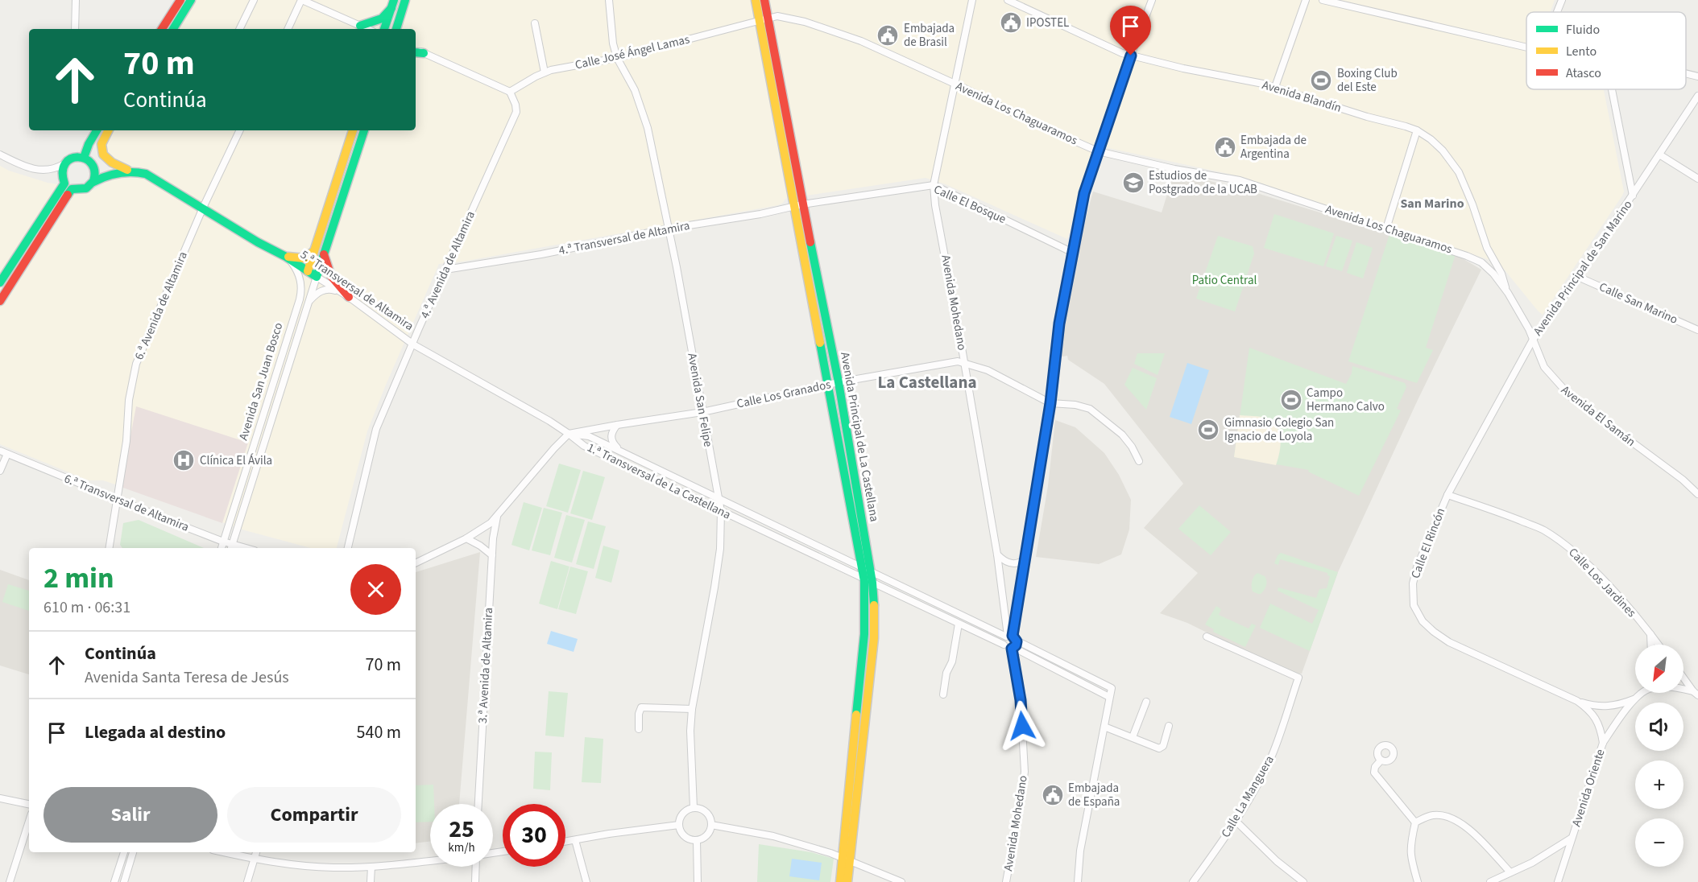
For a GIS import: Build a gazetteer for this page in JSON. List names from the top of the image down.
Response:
{
  "streets": {
    "street": [
      "Calle José Ángel Lamas",
      "Avenida Blandín",
      "Avenida Los Chaguaramos",
      "Calle El Bosque",
      "4.ª Transversal de Altamira",
      "4.ª Avenida de Altamira",
      "Avenida Principal de San Marino",
      "5.ª Transversal de Altamira",
      "Avenida Mohedano",
      "Calle San Marino",
      "6.ª Avenida de Altamira",
      "Avenida San Juan Bosco",
      "Calle Los Granados",
      "Avenida San Felipe",
      "Avenida El Samán",
      "Avenida Principal de La Castellana",
      "1.ª Transversal de La Castellana",
      "6.ª Transversal de Altamira",
      "Calle El Rincón",
      "Calle Los Jardines",
      "3.ª Avenida de Altamira",
      "Avenida Oriente",
      "Calle La Manguera"
    ]
  },
  "crossings": [
    ["Calle José Ángel Lamas", "Avenida Los Chaguaramos"],
    ["Calle José Ángel Lamas", "4.ª Avenida de Altamira"],
    ["Calle José Ángel Lamas", "Avenida San Felipe"],
    ["Calle José Ángel Lamas", "Avenida Principal de La Castellana"],
    ["Avenida Blandín", "Avenida Los Chaguaramos"],
    ["Avenida Blandín", "Avenida El Samán"],
    ["Avenida Los Chaguaramos", "Avenida Mohedano"],
    ["Avenida Los Chaguaramos", "Avenida El Samán"],
    ["Avenida Los Chaguaramos", "Avenida Principal de La Castellana"],
    ["Calle El Bosque", "4.ª Transversal de Altamira"],
    ["Calle El Bosque", "Avenida Mohedano"],
    ["Calle El Bosque", "Avenida Principal de La Castellana"],
    ["4.ª Transversal de Altamira", "4.ª Avenida de Altamira"],
    ["4.ª Transversal de Altamira", "Avenida San Felipe"],
    ["4.ª Transversal de Altamira", "Avenida Principal de La Castellana"],
    ["4.ª Avenida de Altamira", "5.ª Transversal de Altamira"],
    ["Avenida Principal de San Marino", "Calle San Marino"],
    ["Avenida Principal de San Marino", "Avenida El Samán"],
    ["Avenida Principal de San Marino", "Calle El Rincón"],
    ["5.ª Transversal de Altamira", "6.ª Avenida de Altamira"],
    ["5.ª Transversal de Altamira", "Avenida San Juan Bosco"],
    ["5.ª Transversal de Altamira", "Calle Los Granados"],
    ["5.ª Transversal de Altamira", "1.ª Transversal de La Castellana"],
    ["Avenida Mohedano", "Calle Los Granados"],
    ["Avenida Mohedano", "1.ª Transversal de La Castellana"],
    ["6.ª Avenida de Altamira", "6.ª Transversal de Altamira"],
    ["Avenida San Juan Bosco", "6.ª Transversal de Altamira"],
    ["Calle Los Granados", "Avenida San Felipe"],
    ["Calle Los Granados", "Avenida Principal de La Castellana"],
    ["Calle Los Granados", "1.ª Transversal de La Castellana"],
    ["Avenida San Felipe", "1.ª Transversal de La Castellana"],
    ["Avenida El Samán", "Calle El Rincón"],
    ["Avenida Principal de La Castellana", "1.ª Transversal de La Castellana"],
    ["Calle El Rincón", "Calle Los Jardines"],
    ["Calle El Rincón", "Avenida Oriente"]
  ],
  "districts": ["San Marino", "La Castellana"],
  "parks": ["Patio Central"],
  "places": {
    "public building": [
      "IPOSTEL",
      "Embajada de Brasil",
      "Embajada de Argentina",
      "Embajada de España"
    ],
    "sports": ["Boxing Club del Este", "Campo Hermano Calvo", "Gimnasio Colegio San Ignacio de Loyola"],
    "school or university": ["Estudios de Postgrado de la UCAB"],
    "hospital": ["Clínica El Ávila"]
  },
  "legend": ["Fluido", "Lento", "Atasco"],
  "north": "bottom left",
  "page": {
    "turn": ["70 m", "Continúa"],
    "heading": ["2 min", "610 m · 06:31"],
    "list": [
      {
        "name": "Continúa",
        "note": "Avenida Santa Teresa de Jesús",
        "value": "70 m"
      },
      {
        "name": "Llegada al destino",
        "value": "540 m"
      }
    ],
    "map_buttons": ["+", "−"],
    "buttons": ["Salir", "Compartir"],
    "speed": "25 km/h",
    "limit": "30"
  }
}
